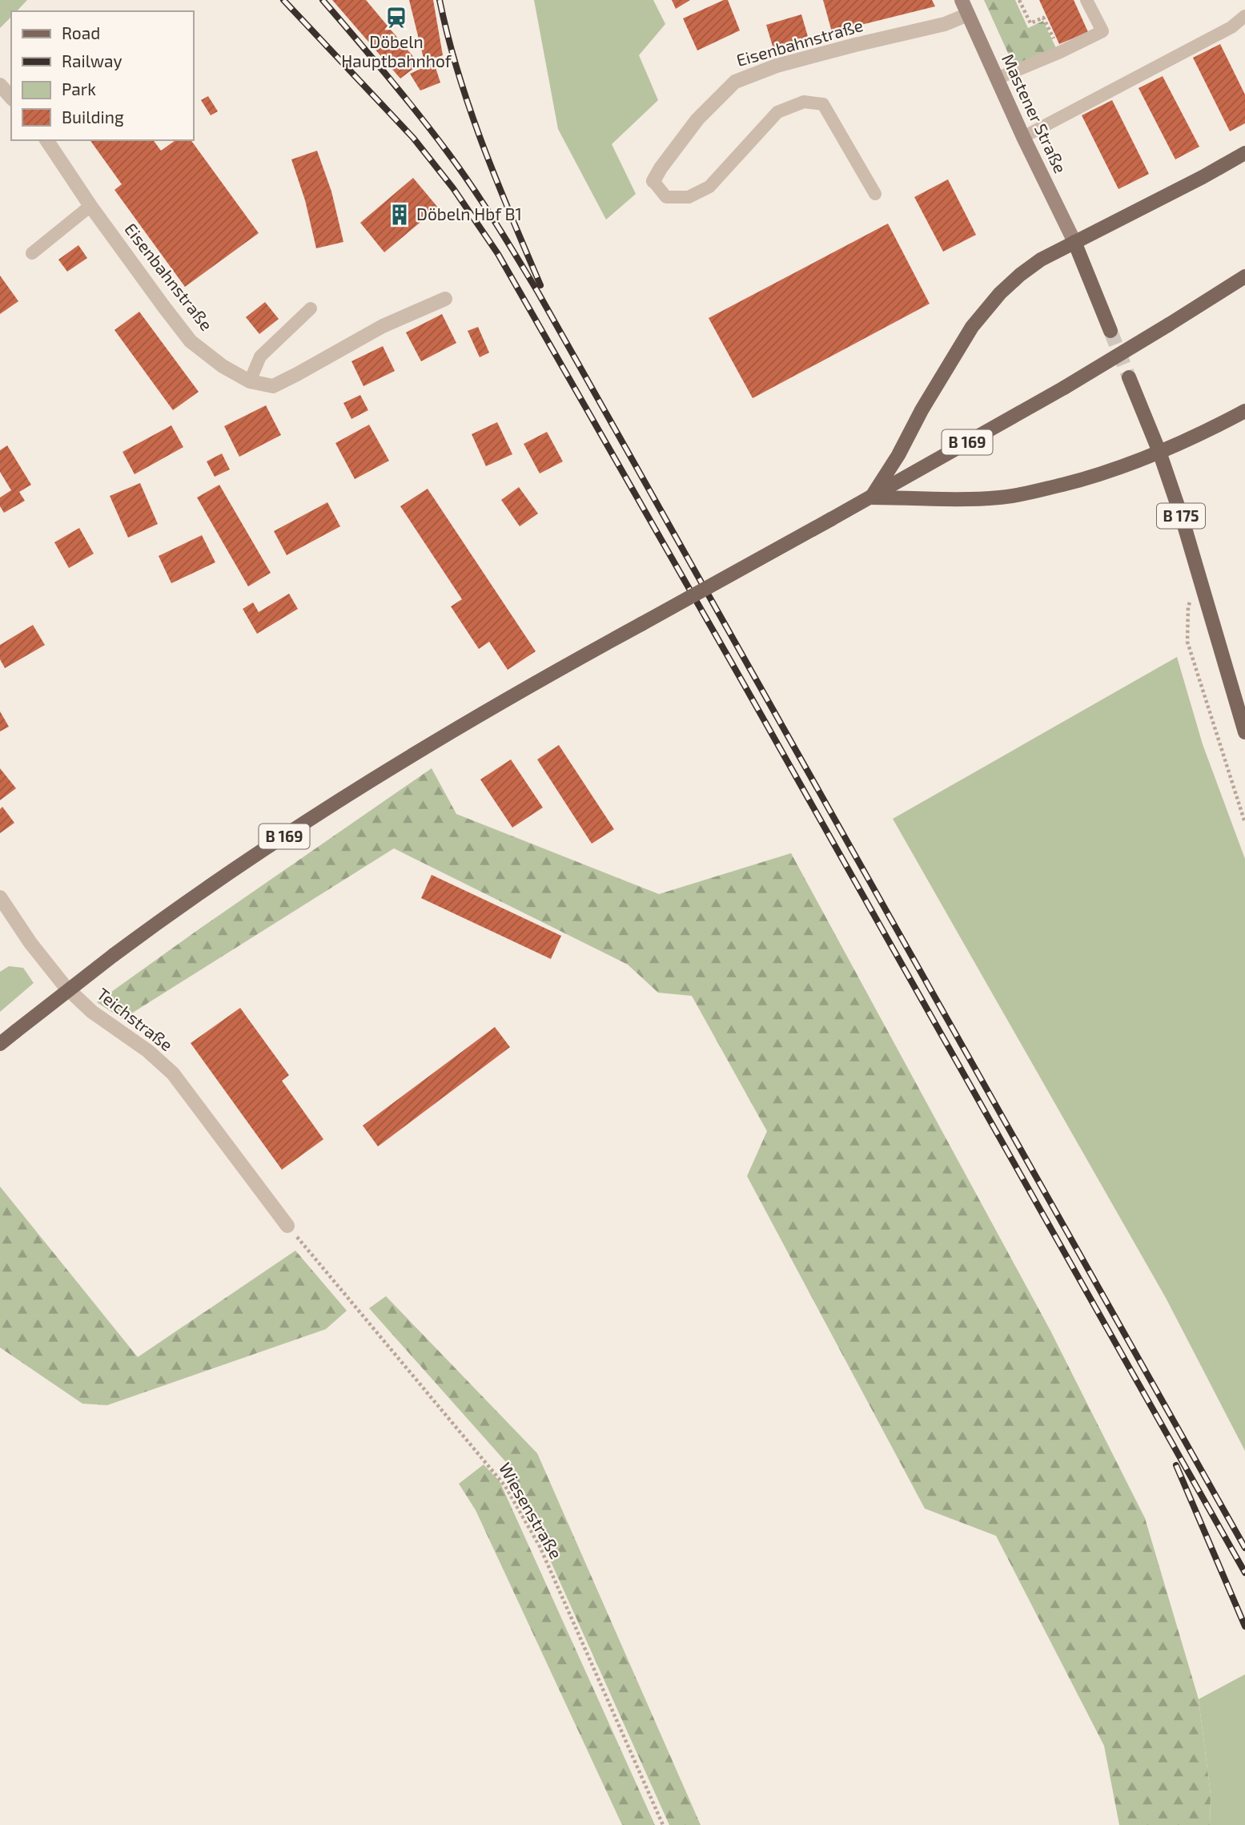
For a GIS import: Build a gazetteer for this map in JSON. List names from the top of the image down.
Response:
{
  "streets": {
    "main road": ["Mastener Straße", "B 169", "B 175"],
    "street": ["Eisenbahnstraße", "Teichstraße"],
    "path": ["Wiesenstraße"]
  },
  "crossings": [
    ["Eisenbahnstraße", "Mastener Straße"],
    ["Teichstraße", "Wiesenstraße"]
  ],
  "places": {
    "station": ["Döbeln Hauptbahnhof"],
    "building": ["Döbeln Hbf B1"]
  },
  "legend": [
    "Road",
    "Railway",
    "Park",
    "Building"
  ]
}
